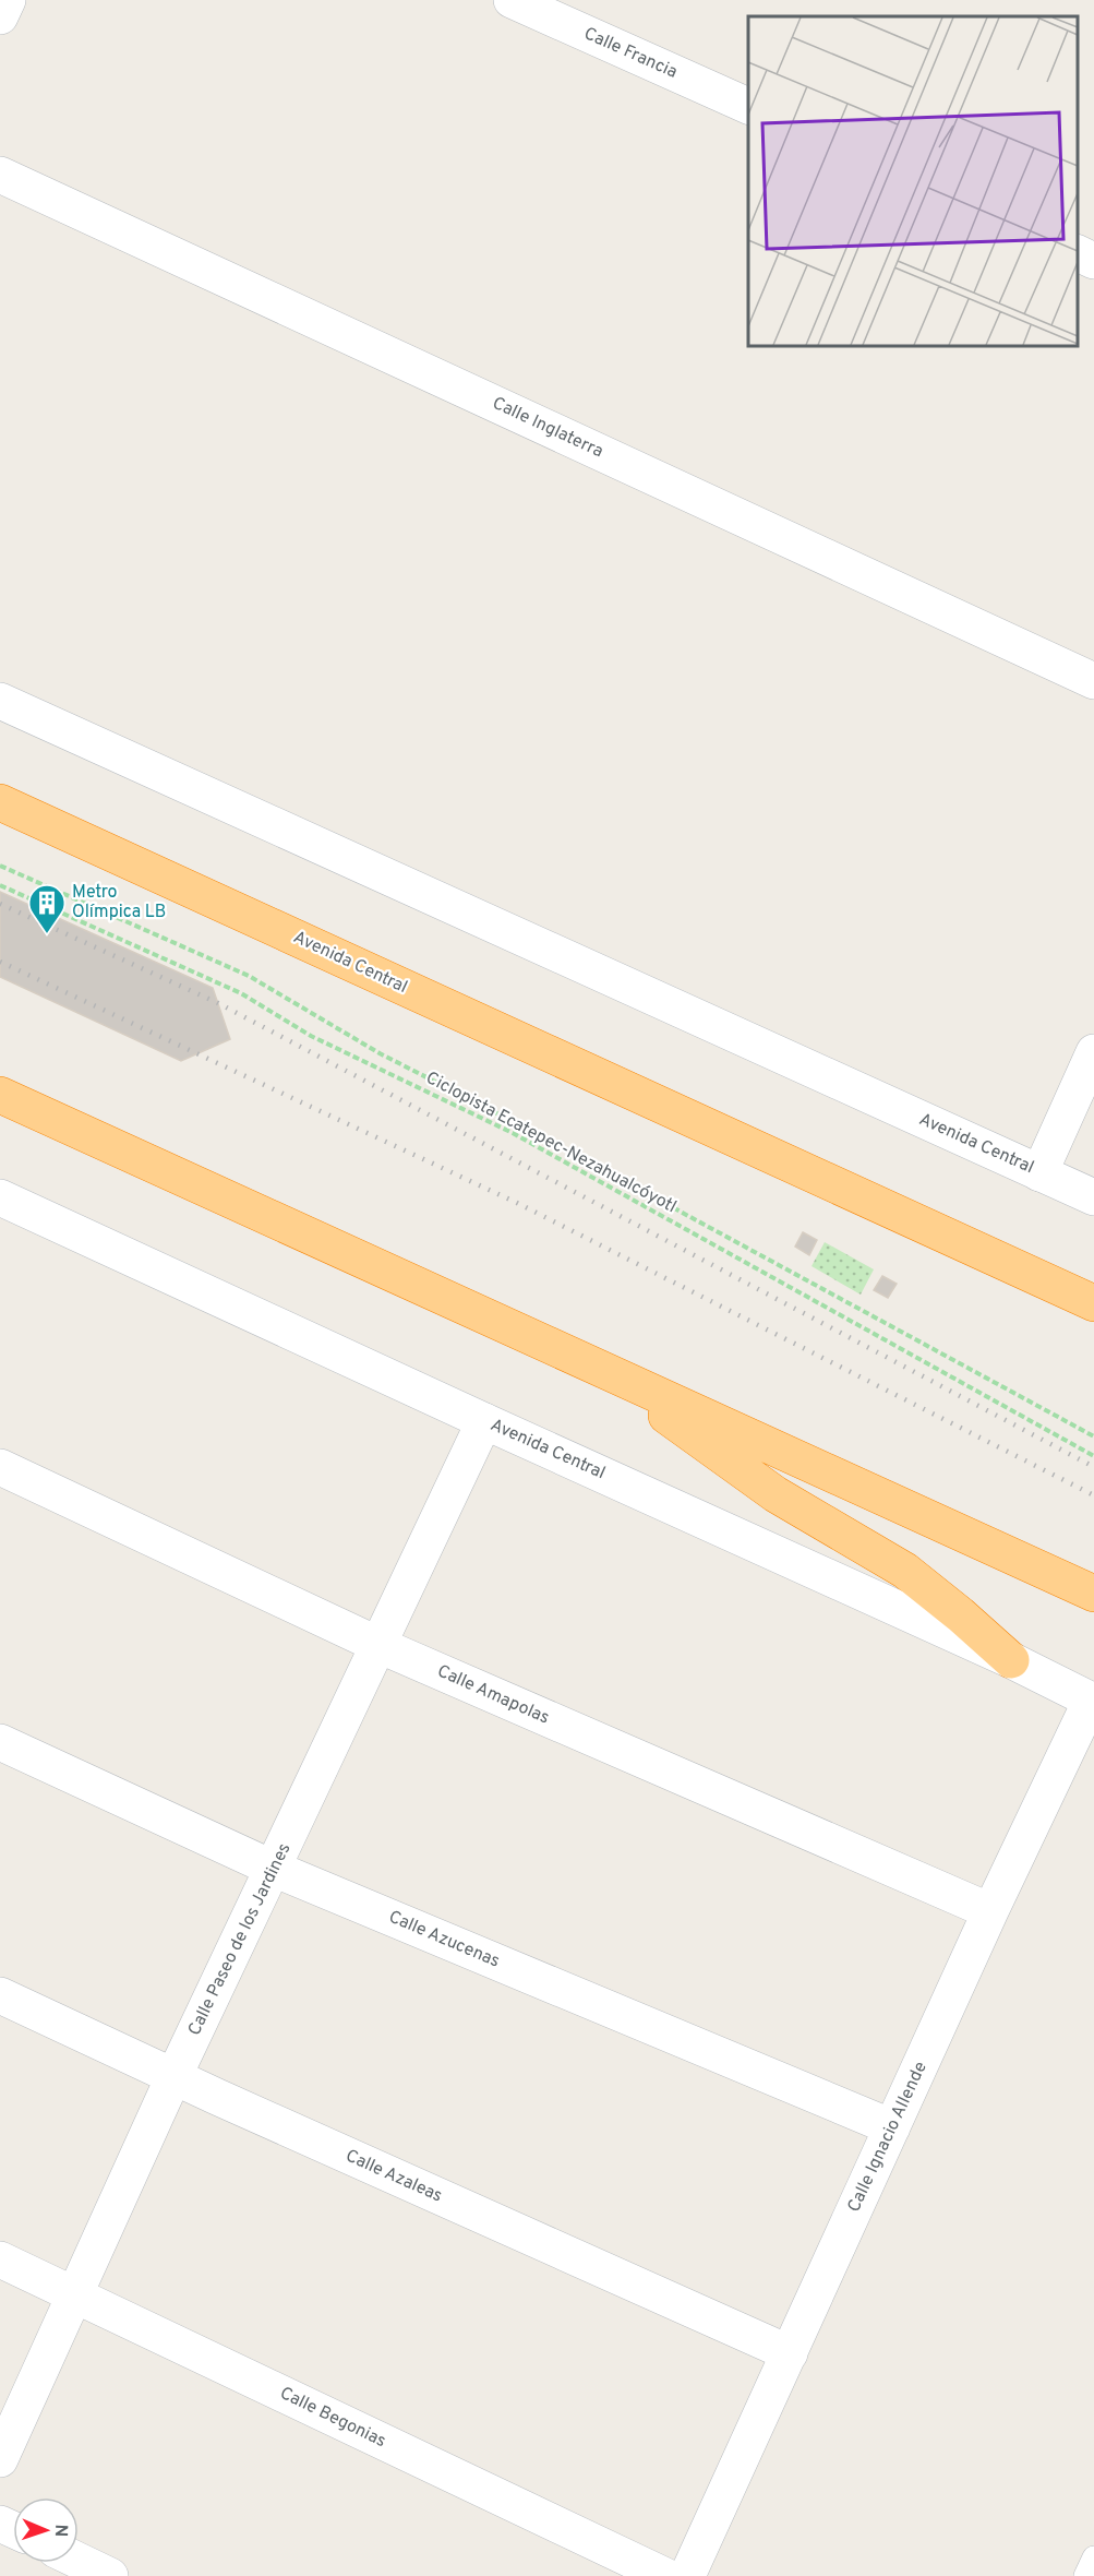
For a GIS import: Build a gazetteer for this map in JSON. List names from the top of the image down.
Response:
{
  "streets": {
    "highway": ["Avenida Central"],
    "street": [
      "Calle Francia",
      "Calle Inglaterra",
      "Calle Amapolas",
      "Calle Paseo de los Jardines",
      "Calle Azucenas",
      "Calle Ignacio Allende",
      "Calle Azaleas",
      "Calle Begonias"
    ],
    "path": ["Ciclopista Ecatepec-Nezahualcóyotl"]
  },
  "crossings": [
    ["Avenida Central", "Calle Paseo de los Jardines"],
    ["Avenida Central", "Calle Ignacio Allende"],
    ["Calle Amapolas", "Calle Paseo de los Jardines"],
    ["Calle Amapolas", "Calle Ignacio Allende"],
    ["Calle Paseo de los Jardines", "Calle Azucenas"],
    ["Calle Paseo de los Jardines", "Calle Azaleas"],
    ["Calle Paseo de los Jardines", "Calle Begonias"],
    ["Calle Azucenas", "Calle Ignacio Allende"],
    ["Calle Ignacio Allende", "Calle Azaleas"]
  ],
  "places": {
    "building": ["Metro Olímpica LB"]
  },
  "north": "right"
}
